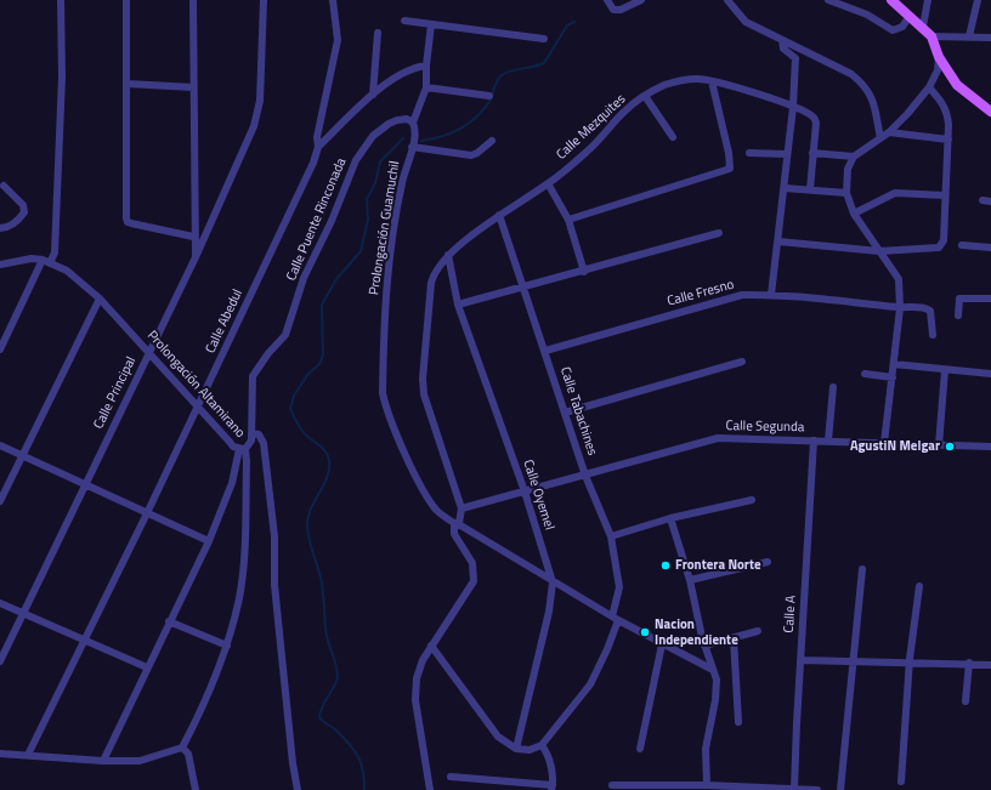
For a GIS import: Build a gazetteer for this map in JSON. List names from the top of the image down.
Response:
{
  "streets": {
    "street": [
      "Calle Mezquites",
      "Calle Puente Rinconada",
      "Prolongación Guamuchil",
      "Calle Fresno",
      "Calle Abedul",
      "Prolongación Altamirano",
      "Calle Principal",
      "Calle Tabachines",
      "Calle Segunda",
      "Calle Oyemel",
      "Calle A"
    ]
  },
  "crossings": [
    ["Calle Mezquites", "Calle Tabachines"],
    ["Calle Mezquites", "Calle Segunda"],
    ["Calle Mezquites", "Calle Oyemel"],
    ["Calle Puente Rinconada", "Prolongación Guamuchil"],
    ["Calle Puente Rinconada", "Prolongación Altamirano"],
    ["Prolongación Guamuchil", "Calle Tabachines"],
    ["Prolongación Guamuchil", "Calle Oyemel"],
    ["Calle Fresno", "Calle Tabachines"],
    ["Calle Abedul", "Prolongación Altamirano"],
    ["Prolongación Altamirano", "Calle Principal"],
    ["Calle Tabachines", "Calle Segunda"],
    ["Calle Segunda", "Calle Oyemel"],
    ["Calle Segunda", "Calle A"]
  ],
  "places": ["AgustiN Melgar", "Frontera Norte", "Nacion Independiente"]
}
